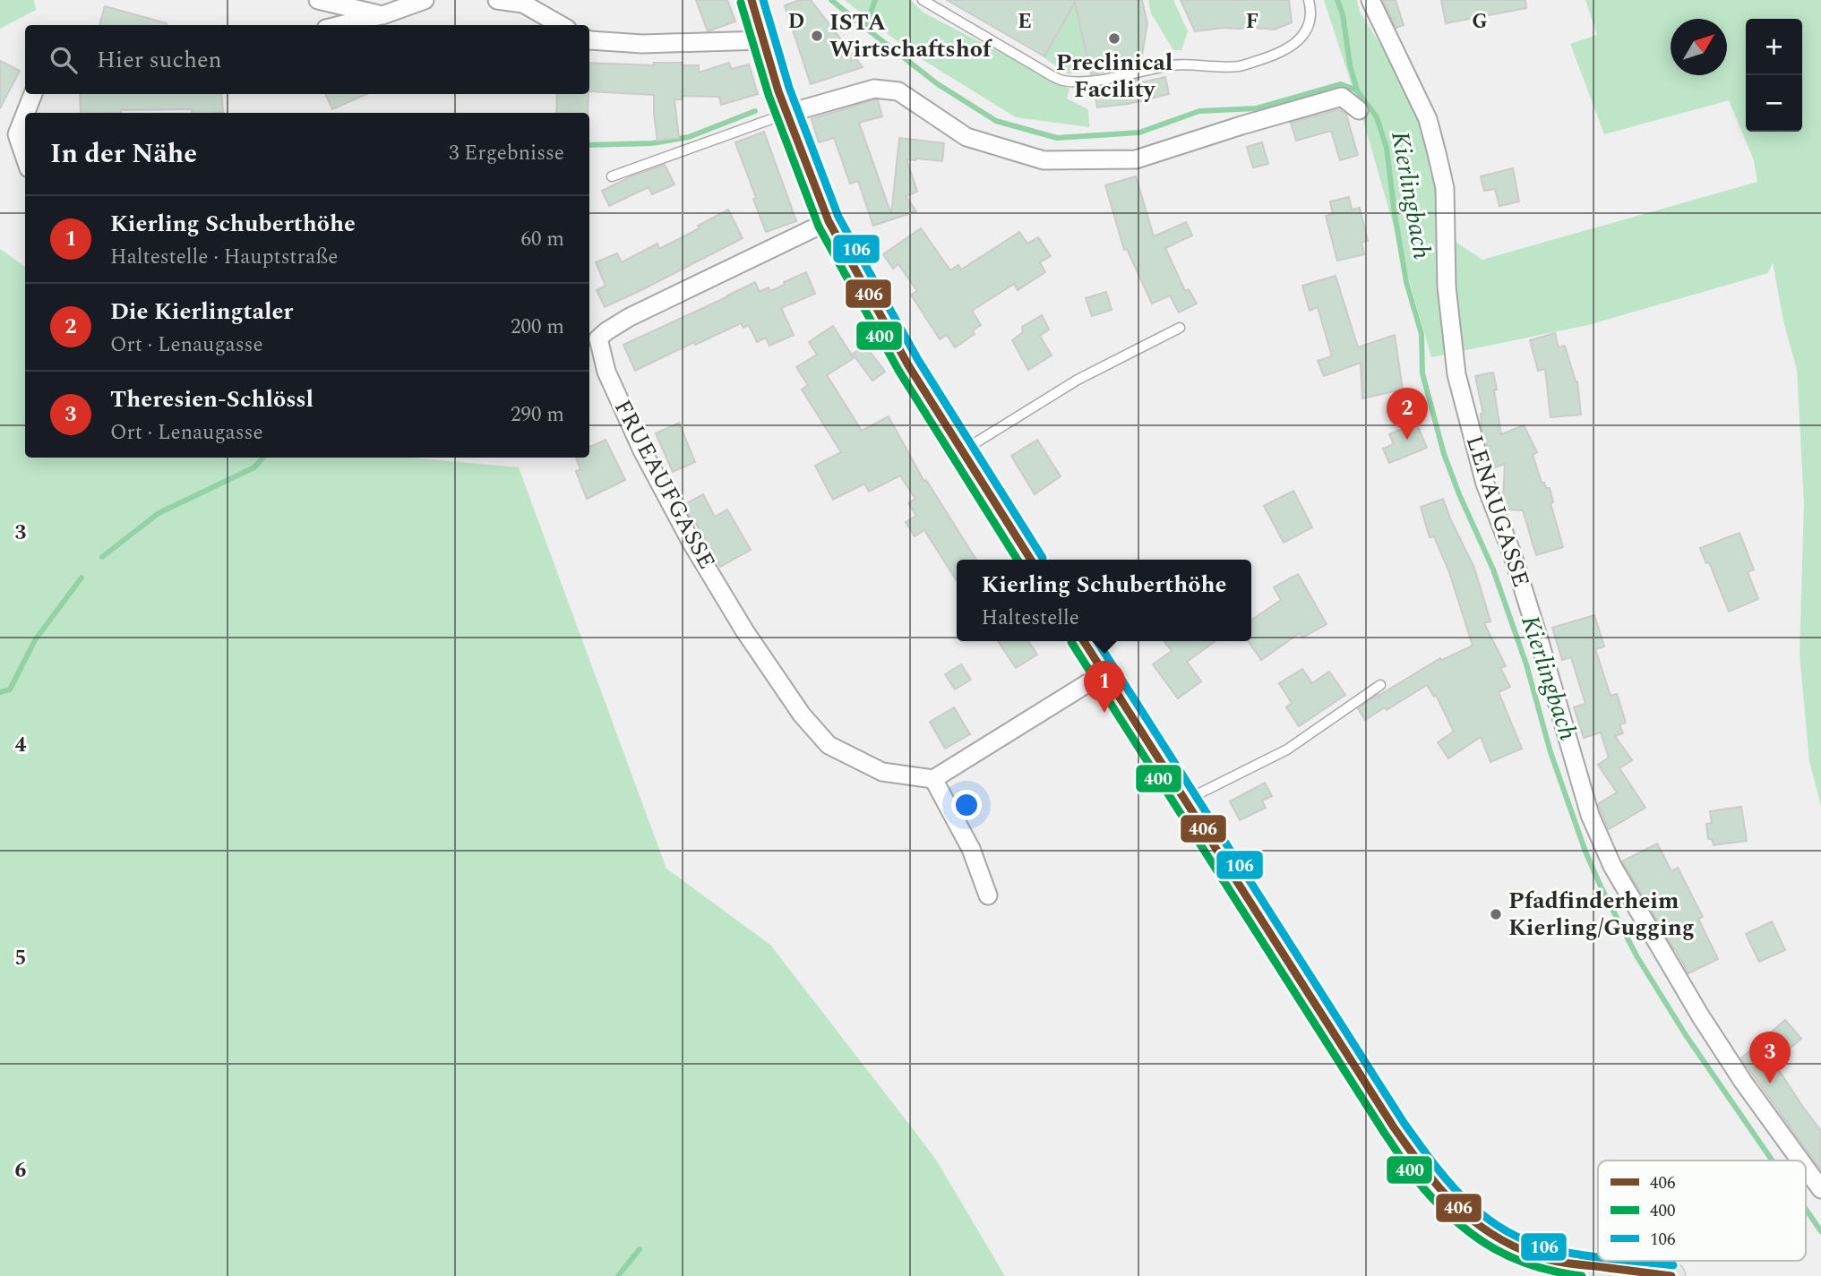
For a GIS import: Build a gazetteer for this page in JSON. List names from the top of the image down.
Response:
{
  "streets": {
    "street": ["FRUEAUFGASSE", "LENAUGASSE"]
  },
  "water": ["Kierlingbach"],
  "places": ["ISTA Wirtschaftshof", "Preclinical Facility", "Pfadfinderheim Kierling/Gugging"],
  "lines": ["transit line 406", "transit line 106", "transit line 400"],
  "legend": ["406", "400", "106"],
  "north": "top right",
  "page": {
    "map_buttons": ["+", "−"],
    "search": "Hier suchen",
    "heading": ["In der Nähe", "3 Ergebnisse"],
    "list": [
      {
        "mark": "1",
        "name": "Kierling Schuberthöhe",
        "note": "Haltestelle · Hauptstraße",
        "value": "60 m"
      },
      {
        "mark": "2",
        "name": "Die Kierlingtaler",
        "note": "Ort · Lenaugasse",
        "value": "200 m"
      },
      {
        "mark": "3",
        "name": "Theresien-Schlössl",
        "note": "Ort · Lenaugasse",
        "value": "290 m"
      }
    ],
    "pins": ["2", "1", "3"],
    "popup": ["Kierling Schuberthöhe", "Haltestelle"]
  },
  "grid": {
    "columns": [
      "D",
      "E",
      "F",
      "G"
    ],
    "rows": [
      "3",
      "4",
      "5",
      "6"
    ]
  }
}
